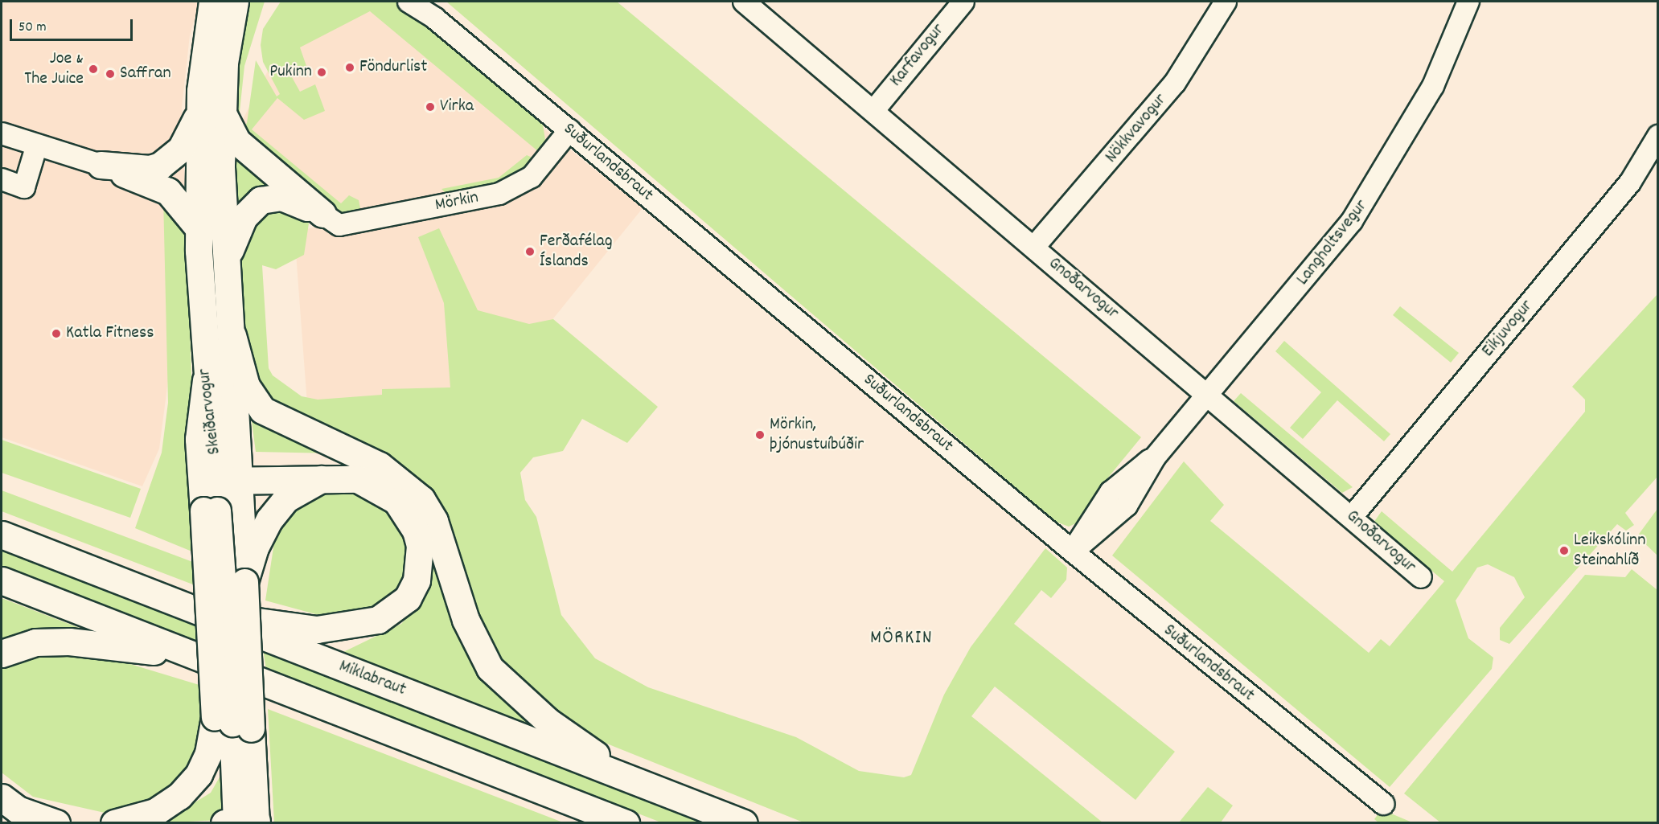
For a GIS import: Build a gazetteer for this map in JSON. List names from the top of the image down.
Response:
{
  "streets": {
    "main road": ["Skeiðarvogur", "Miklabraut"],
    "street": [
      "Karfavogur",
      "Nökkvavogur",
      "Suðurlandsbraut",
      "Mörkin",
      "Langholtsvegur",
      "Gnoðarvogur",
      "Eikjuvogur"
    ]
  },
  "crossings": [
    ["Karfavogur", "Gnoðarvogur"],
    ["Nökkvavogur", "Gnoðarvogur"],
    ["Suðurlandsbraut", "Mörkin"],
    ["Suðurlandsbraut", "Langholtsvegur"],
    ["Langholtsvegur", "Gnoðarvogur"],
    ["Gnoðarvogur", "Eikjuvogur"]
  ],
  "districts": ["MÖRKIN"],
  "places": [
    "Föndurlist",
    "Joe & The Juice",
    "Pukinn",
    "Saffran",
    "Virka",
    "Ferðafélag Íslands",
    "Katla Fitness",
    "Mörkin, þjónustuíbúðir",
    "Leikskólinn Steinahlíð"
  ],
  "scale_bar": "50 m"
}
